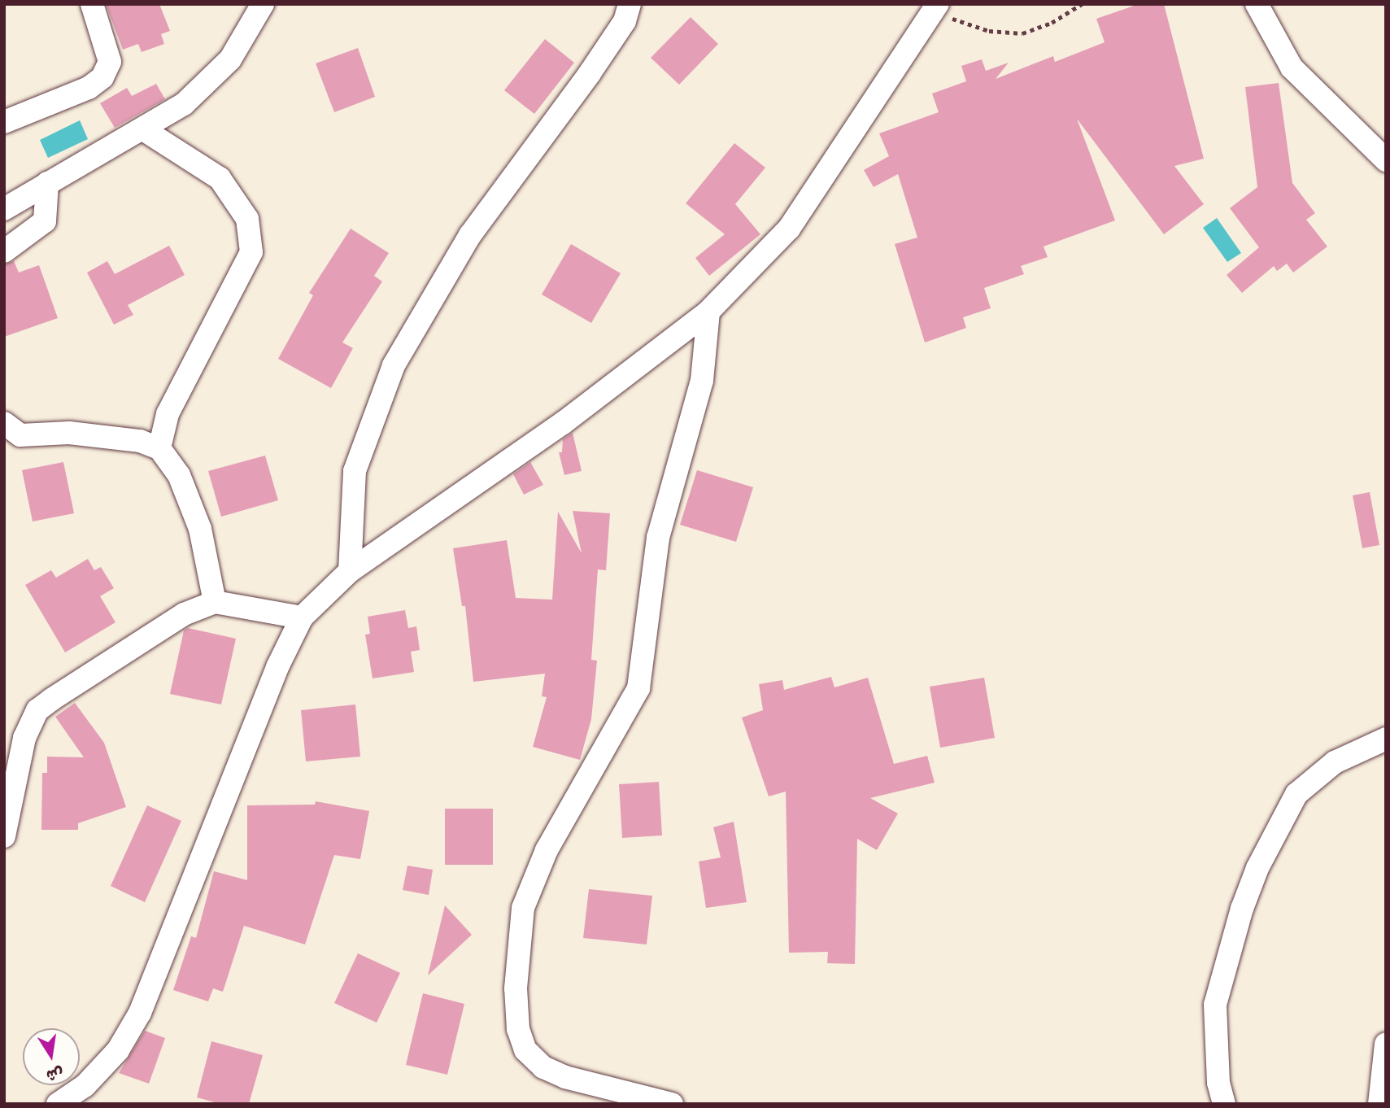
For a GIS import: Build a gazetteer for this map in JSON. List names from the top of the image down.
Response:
{
  "north": "bottom"
}
